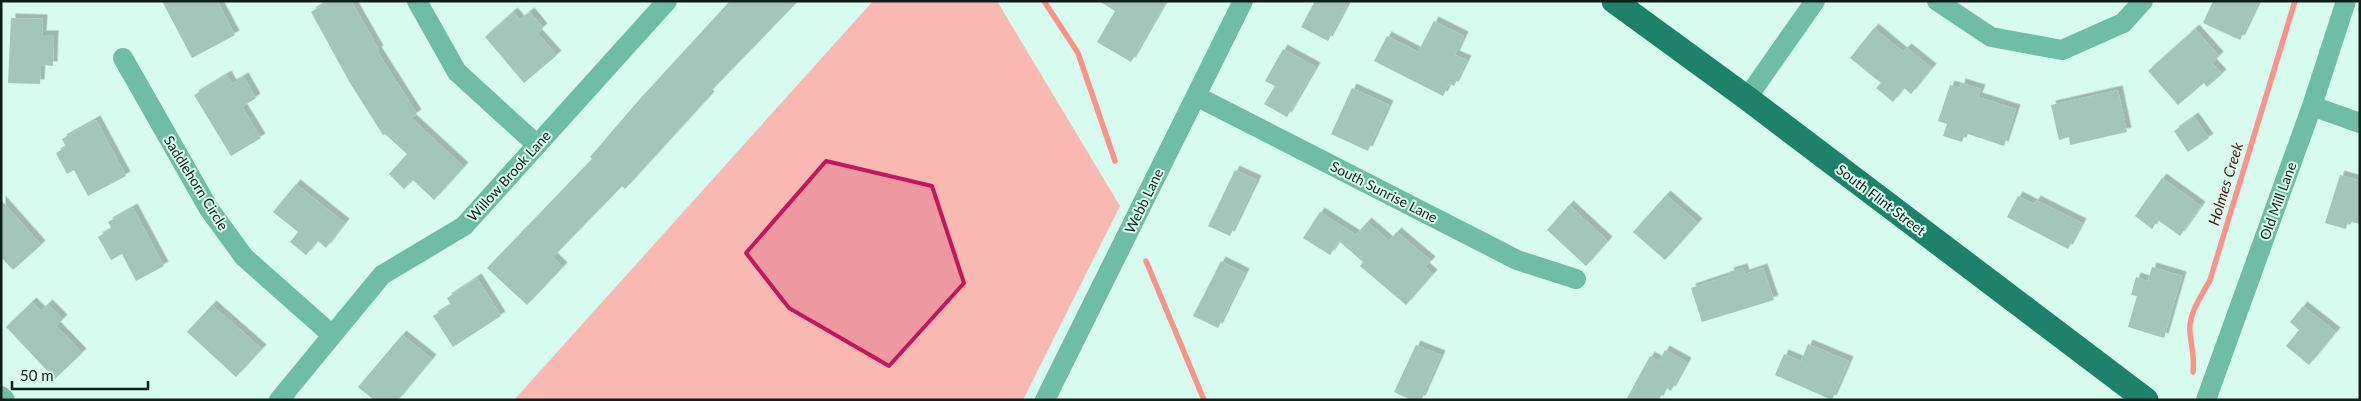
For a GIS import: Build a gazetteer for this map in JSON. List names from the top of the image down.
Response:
{
  "streets": {
    "main road": ["South Flint Street"],
    "street": [
      "Willow Brook Lane",
      "Saddlehorn Circle",
      "South Sunrise Lane",
      "Webb Lane",
      "Old Mill Lane"
    ]
  },
  "crossings": [
    ["Willow Brook Lane", "Saddlehorn Circle"],
    ["South Sunrise Lane", "Webb Lane"]
  ],
  "water": ["Holmes Creek"],
  "scale_bar": "50 m"
}
